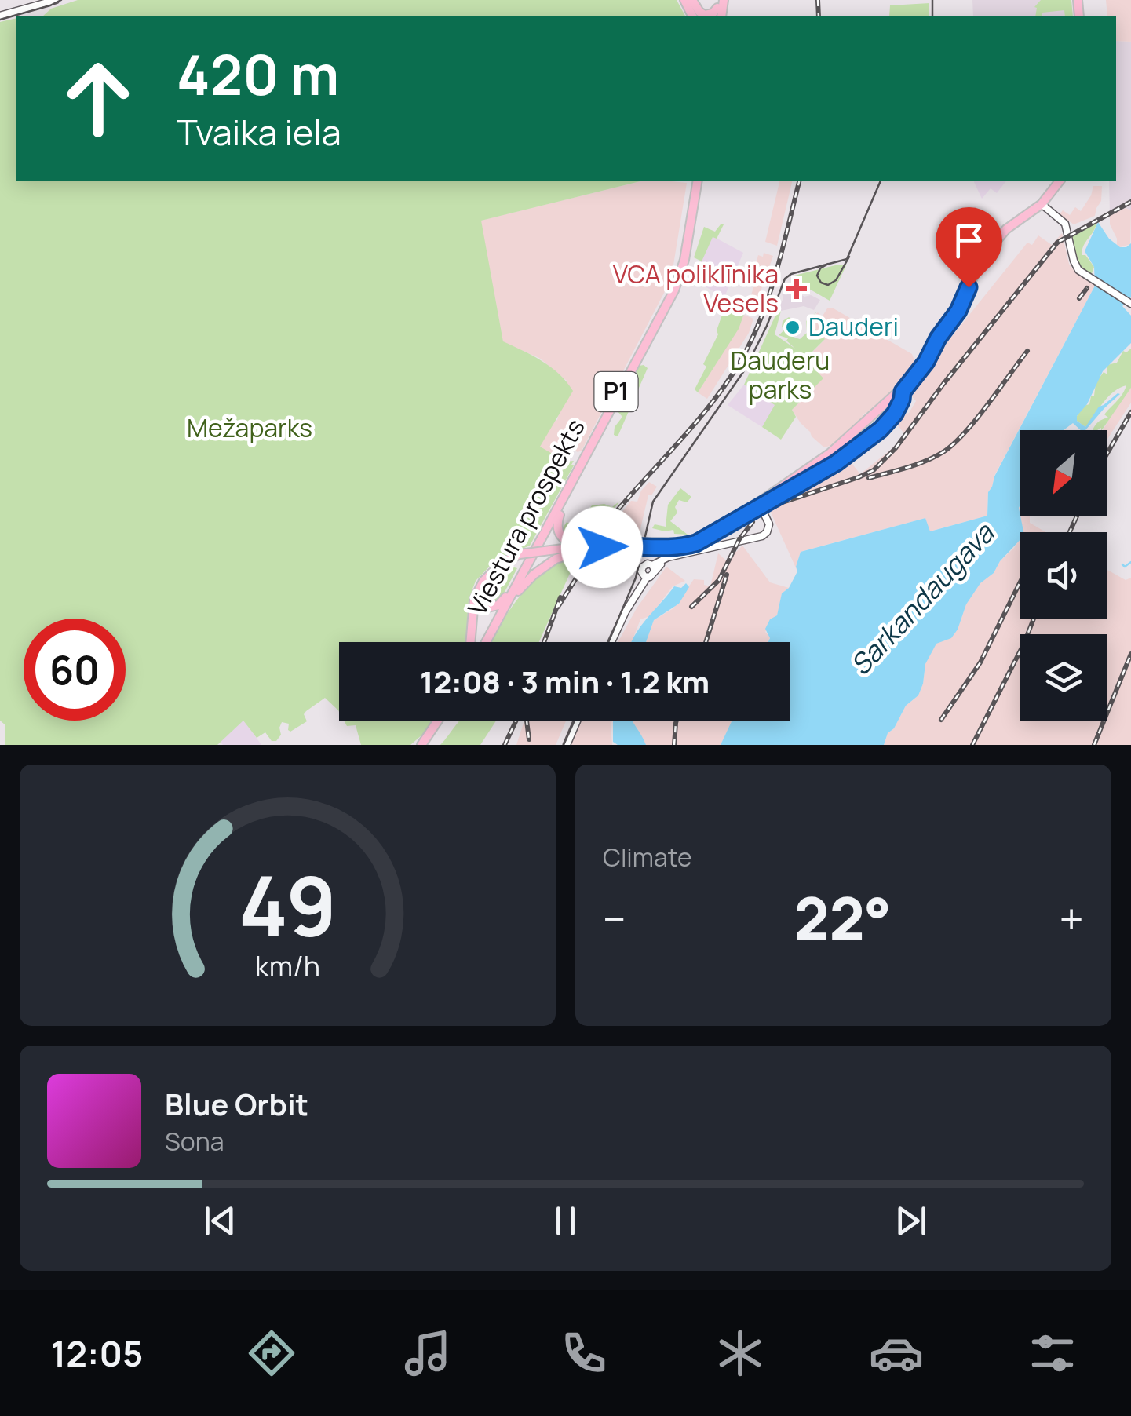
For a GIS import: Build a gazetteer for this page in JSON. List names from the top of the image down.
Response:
{
  "streets": {
    "main road": ["P1", "Viestura prospekts"]
  },
  "water": ["Sarkandaugava"],
  "parks": ["Dauderu parks", "Mežaparks"],
  "places": {
    "health": ["VCA poliklīnika Vesels"],
    "other": ["Dauderi"]
  },
  "north": "bottom left",
  "page": {
    "turn": ["420 m", "Tvaika iela"],
    "limit": "60",
    "trip": "12:08 · 3 min · 1.2 km",
    "tile": "Climate",
    "heat": ["−", "22°", "+"],
    "song": ["Blue Orbit", "Sona"],
    "tabs": "12:05",
    "gauge": ["49", "km/h"]
  }
}
